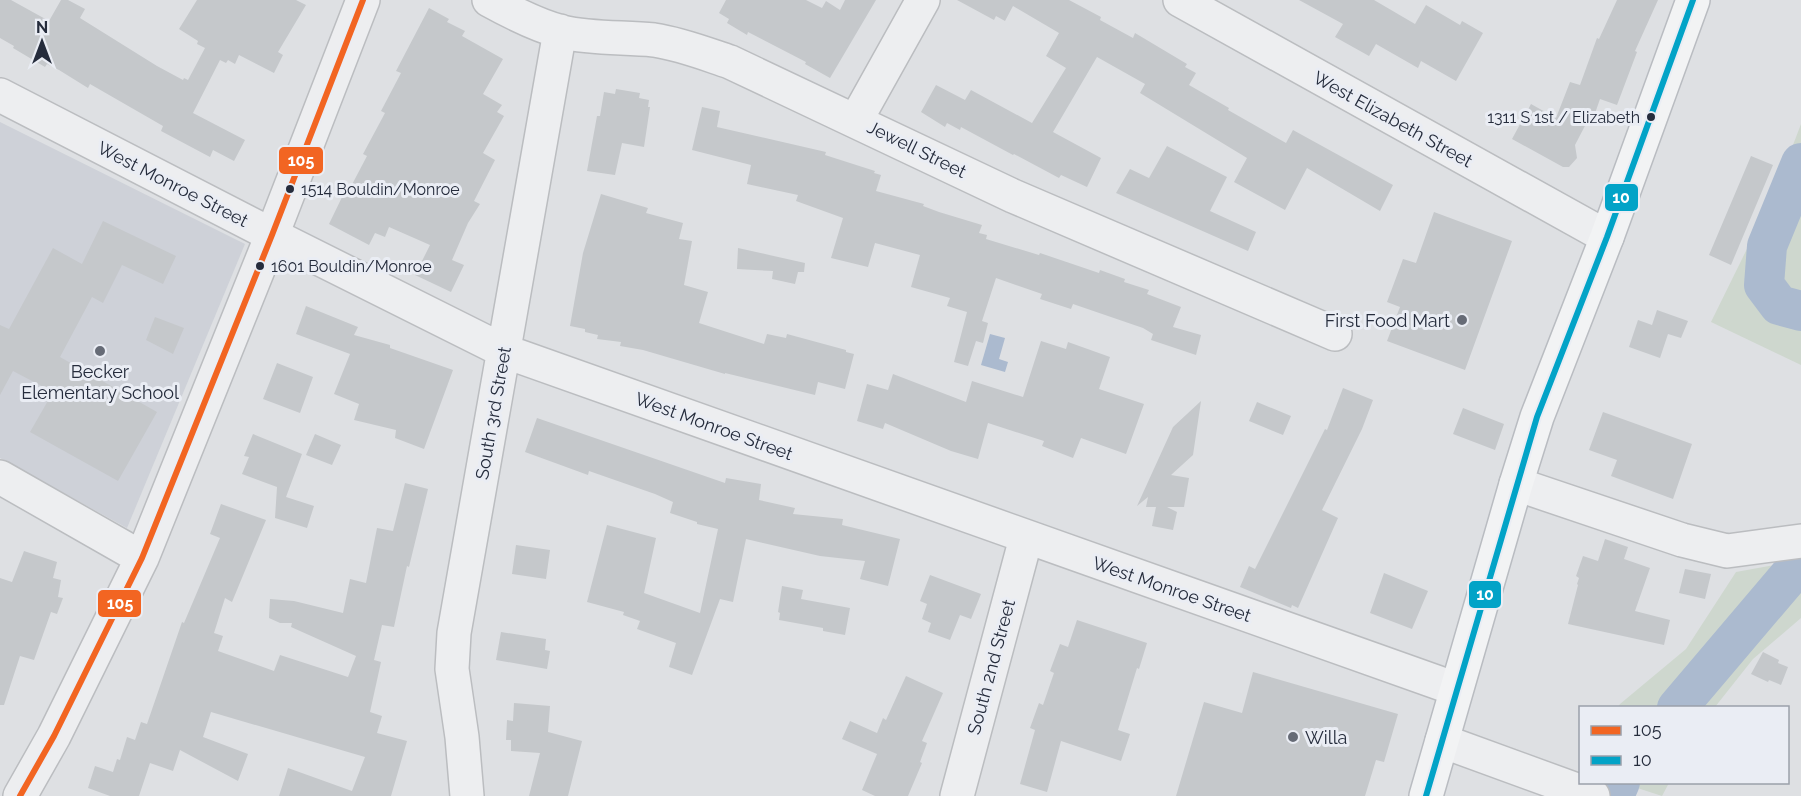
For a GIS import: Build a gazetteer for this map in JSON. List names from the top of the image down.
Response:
{
  "streets": {
    "street": [
      "West Elizabeth Street",
      "Jewell Street",
      "West Monroe Street",
      "South 3rd Street",
      "South 2nd Street"
    ]
  },
  "crossings": [
    ["Jewell Street", "South 3rd Street"],
    ["West Monroe Street", "South 3rd Street"],
    ["West Monroe Street", "South 2nd Street"]
  ],
  "places": [
    "1311 S 1st / Elizabeth",
    "1514 Bouldin/Monroe",
    "1601 Bouldin/Monroe",
    "First Food Mart",
    "Becker Elementary School",
    "Willa"
  ],
  "lines": ["transit line 105", "transit line 10"],
  "legend": ["105", "10"],
  "north": "top"
}
